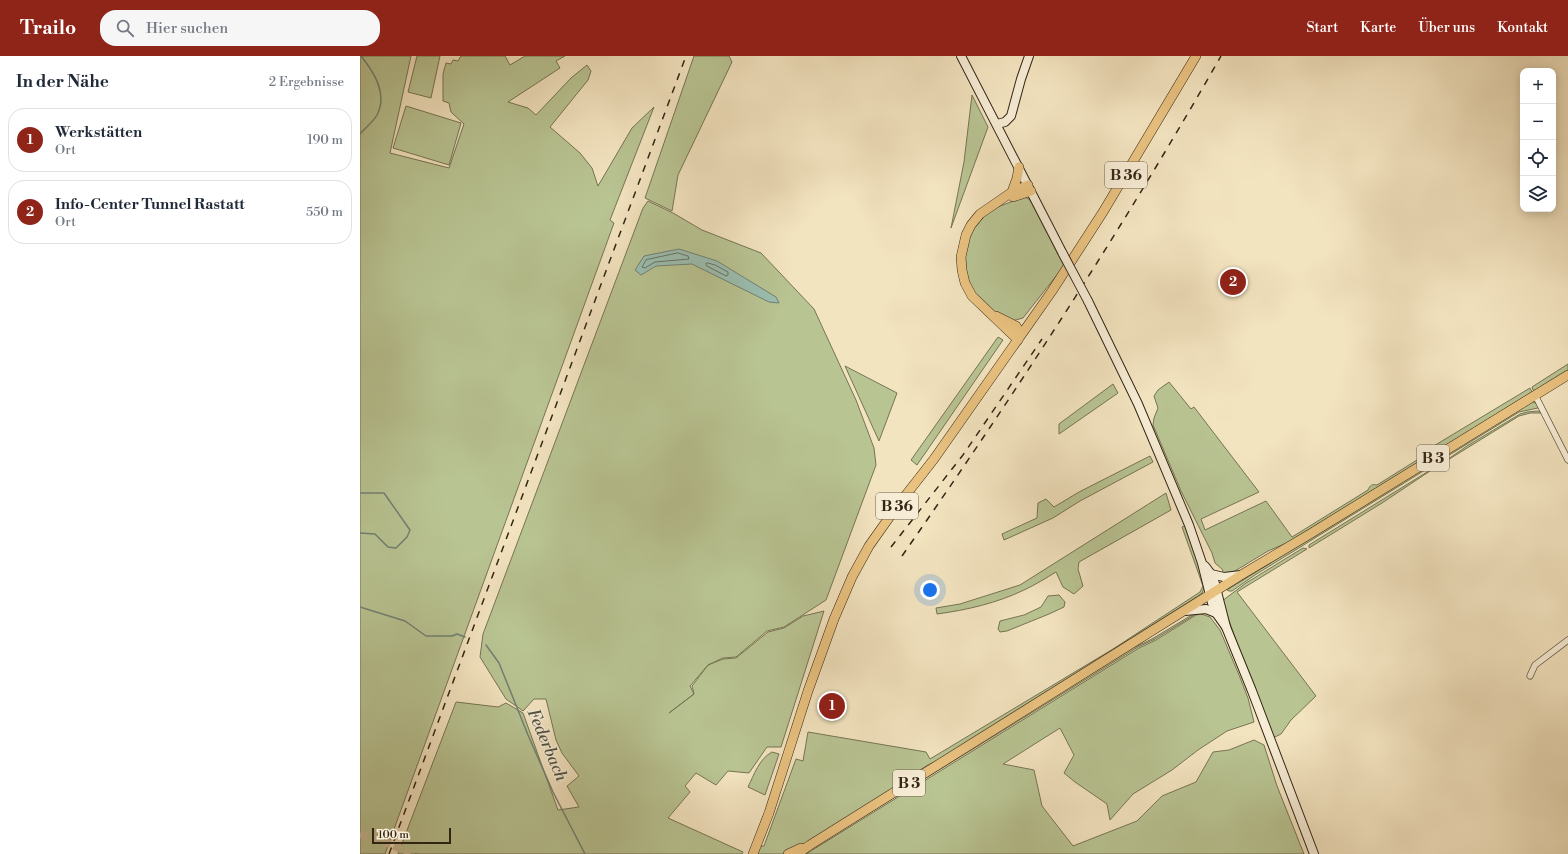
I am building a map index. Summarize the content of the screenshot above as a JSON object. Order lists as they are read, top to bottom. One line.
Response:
{"streets":{"main road":["B 36","B 3"]},"water":["Federbach"],"scale_bar":"100 m","page":{"header":"Trailo","search":"Hier suchen","nav":["Start","Karte","Über uns","Kontakt"],"heading":["In der Nähe","2 Ergebnisse"],"map_buttons":["+","−"],"list":[{"mark":"1","name":"Werkstätten","note":"Ort","value":"190 m"},{"mark":"2","name":"Info-Center Tunnel Rastatt","note":"Ort","value":"550 m"}],"pins":["2","1"],"scale":"100 m"}}
